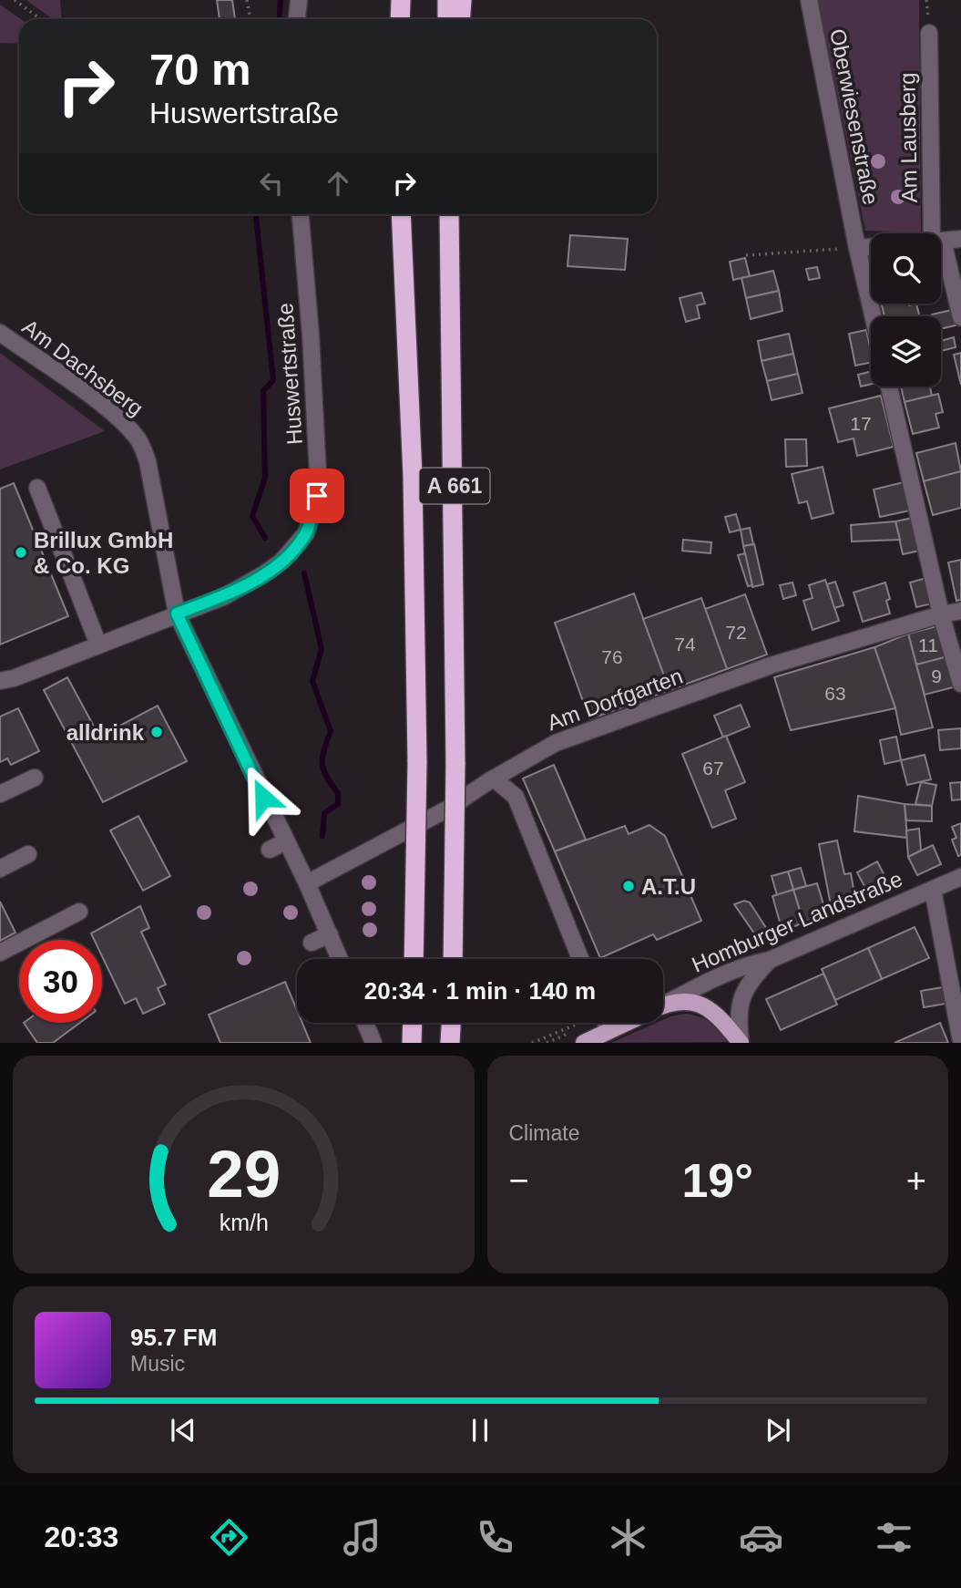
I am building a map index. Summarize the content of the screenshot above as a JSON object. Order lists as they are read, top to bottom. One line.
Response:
{"streets":{"highway":["A 661"],"main road":["Homburger Landstraße"],"street":["Oberwiesenstraße","Am Lausberg","Am Dachsberg","Huswertstraße","Am Dorfgarten"]},"crossings":[["Am Dachsberg","Huswertstraße"],["Am Dachsberg","Am Dorfgarten"]],"places":["Brillux GmbH & Co. KG","alldrink","A.T.U"],"house_numbers":["17","72","74","11","76","9","63","67"],"page":{"turn":["70 m","Huswertstraße"],"limit":"30","trip":"20:34 · 1 min · 140 m","tile":"Climate","heat":["−","19°","+"],"song":["95.7 FM","Music"],"tabs":"20:33","gauge":["29","km/h"]}}
